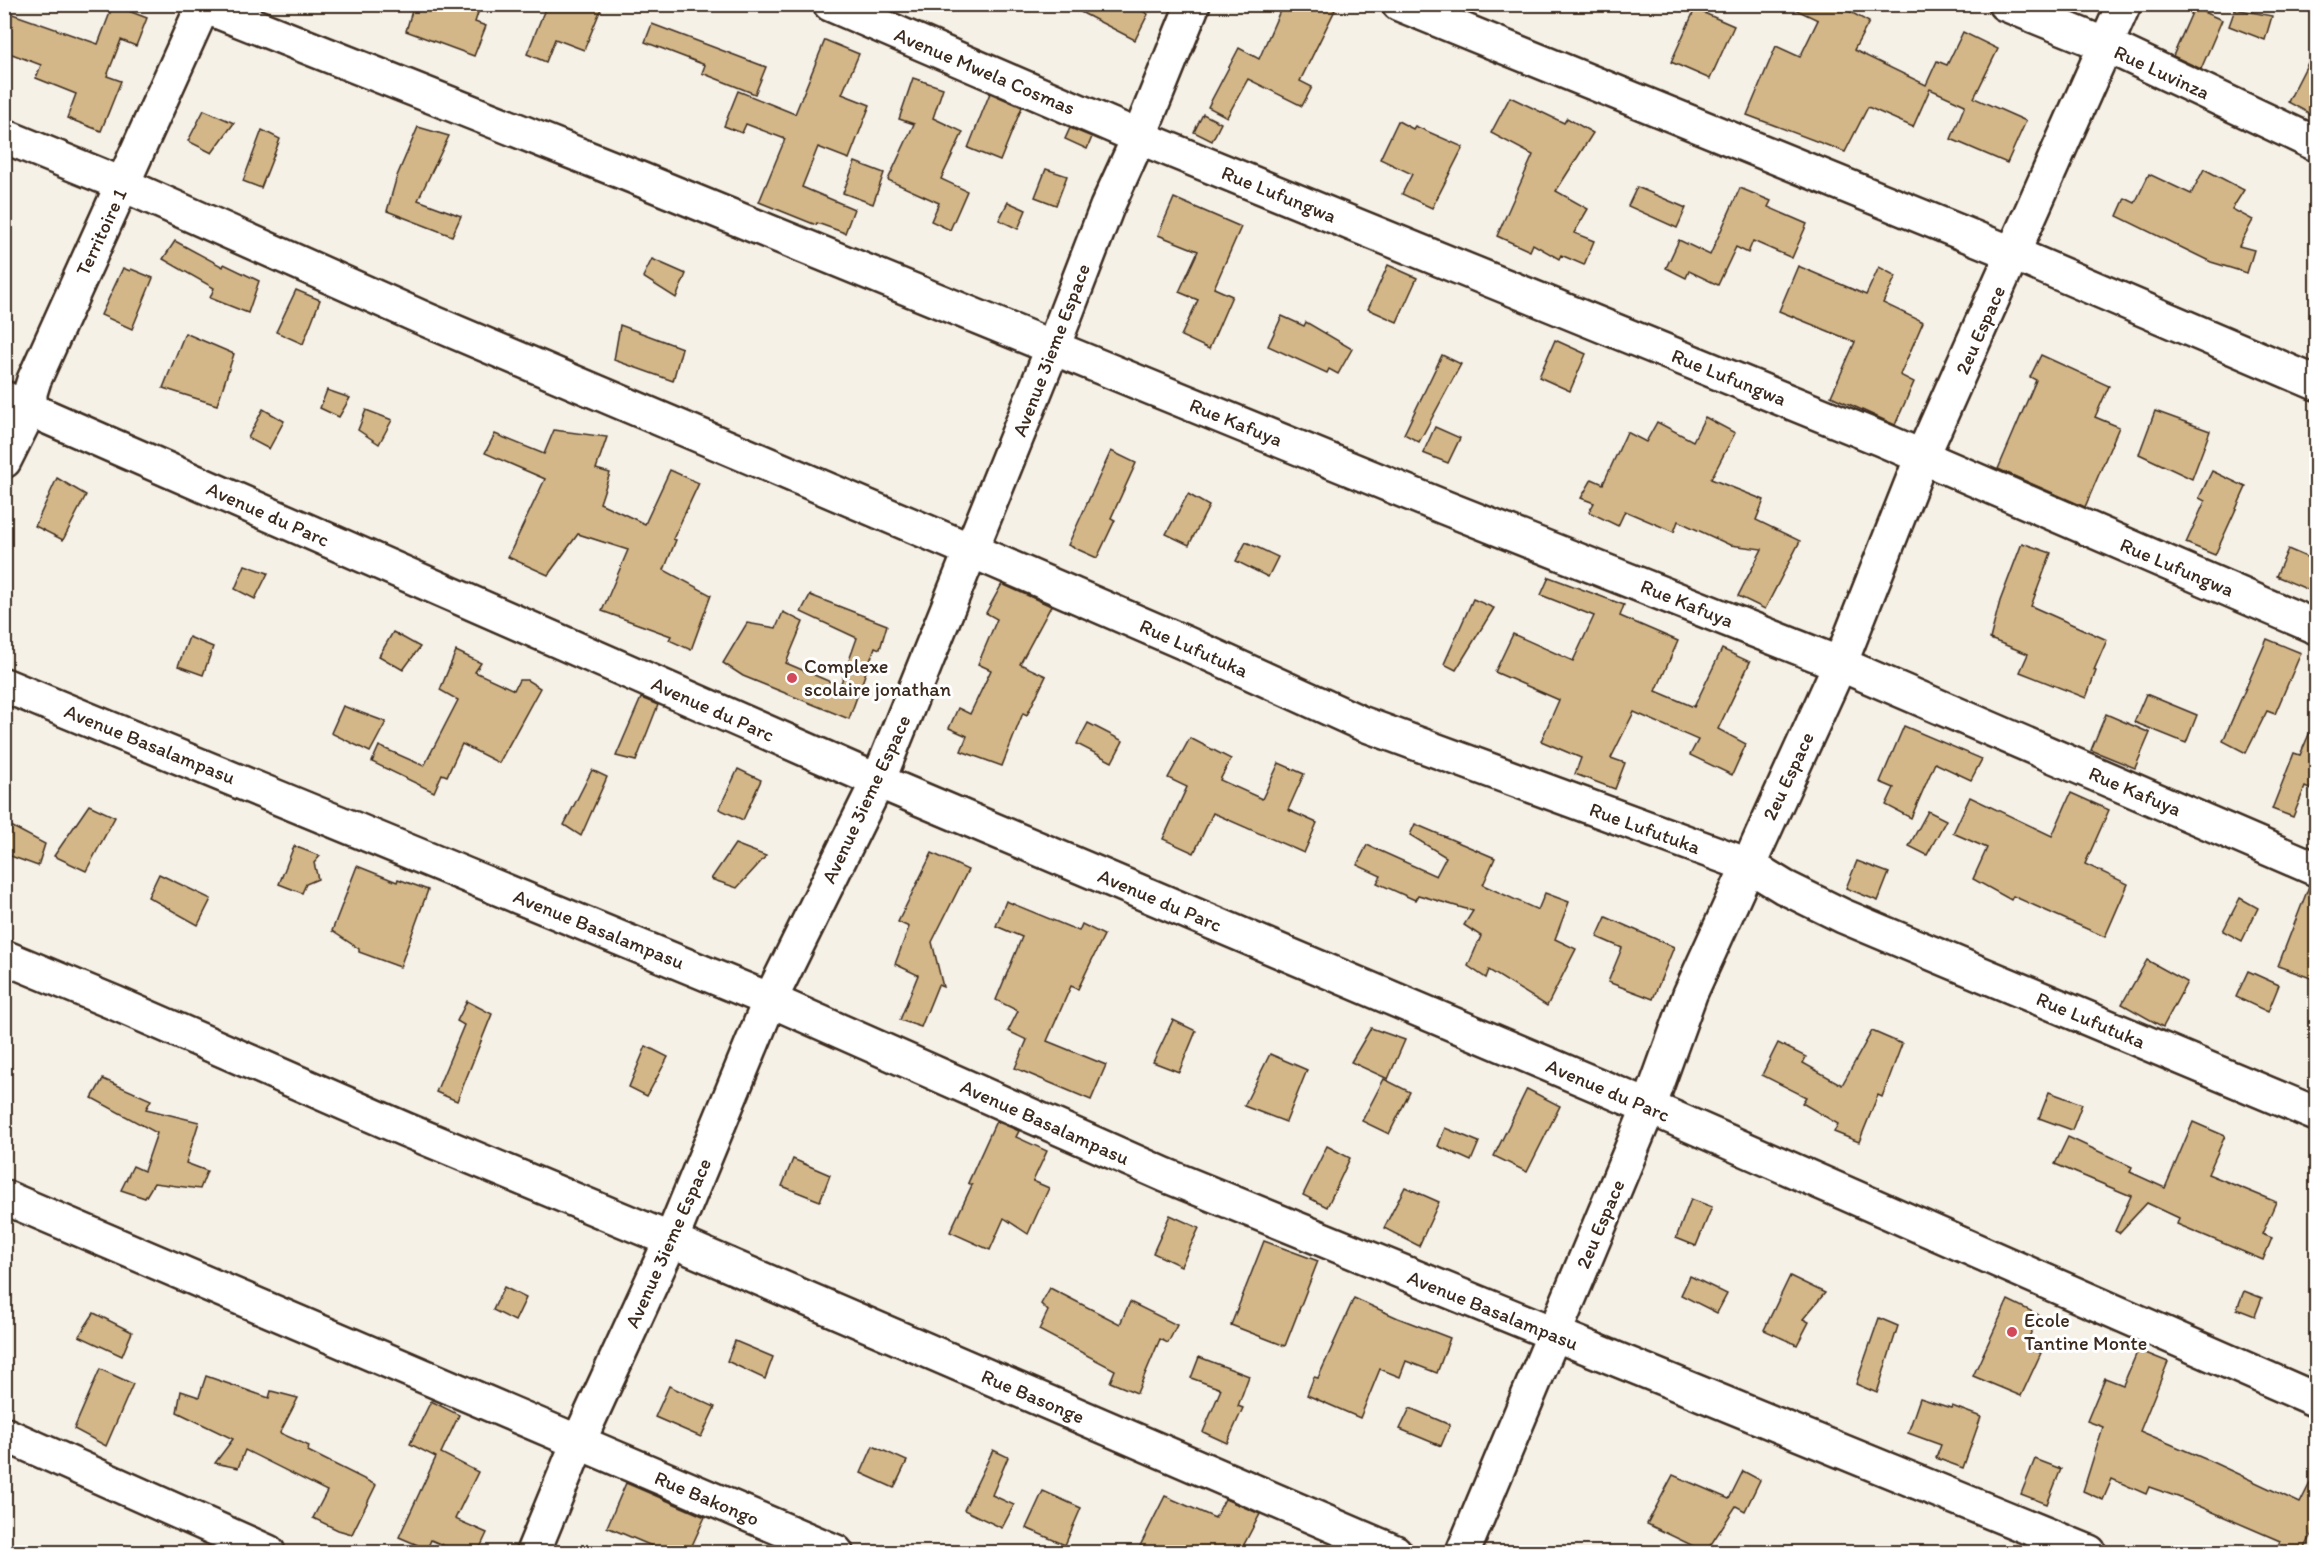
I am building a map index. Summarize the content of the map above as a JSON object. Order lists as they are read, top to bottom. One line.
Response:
{"streets":{"street":["Avenue Mwela Cosmas","Rue Luvinza","Rue Lufungwa","Territoire 1","2eu Espace","Avenue 3ieme Espace","Rue Kafuya","Avenue du Parc","Rue Lufutuka","Avenue Basalampasu","Rue Basonge","Rue Bakongo"]},"crossings":[["Avenue Mwela Cosmas","Rue Lufungwa"],["Avenue Mwela Cosmas","Avenue 3ieme Espace"],["Rue Luvinza","2eu Espace"],["Rue Lufungwa","2eu Espace"],["Rue Lufungwa","Avenue 3ieme Espace"],["Territoire 1","Rue Kafuya"],["Territoire 1","Avenue du Parc"],["Territoire 1","Rue Lufutuka"],["2eu Espace","Rue Kafuya"],["2eu Espace","Avenue du Parc"],["2eu Espace","Rue Lufutuka"],["2eu Espace","Avenue Basalampasu"],["Avenue 3ieme Espace","Rue Kafuya"],["Avenue 3ieme Espace","Avenue du Parc"],["Avenue 3ieme Espace","Rue Lufutuka"],["Avenue 3ieme Espace","Avenue Basalampasu"],["Avenue 3ieme Espace","Rue Basonge"],["Avenue 3ieme Espace","Rue Bakongo"]],"places":["Complexe scolaire jonathan","Ecole Tantine Monte"]}
